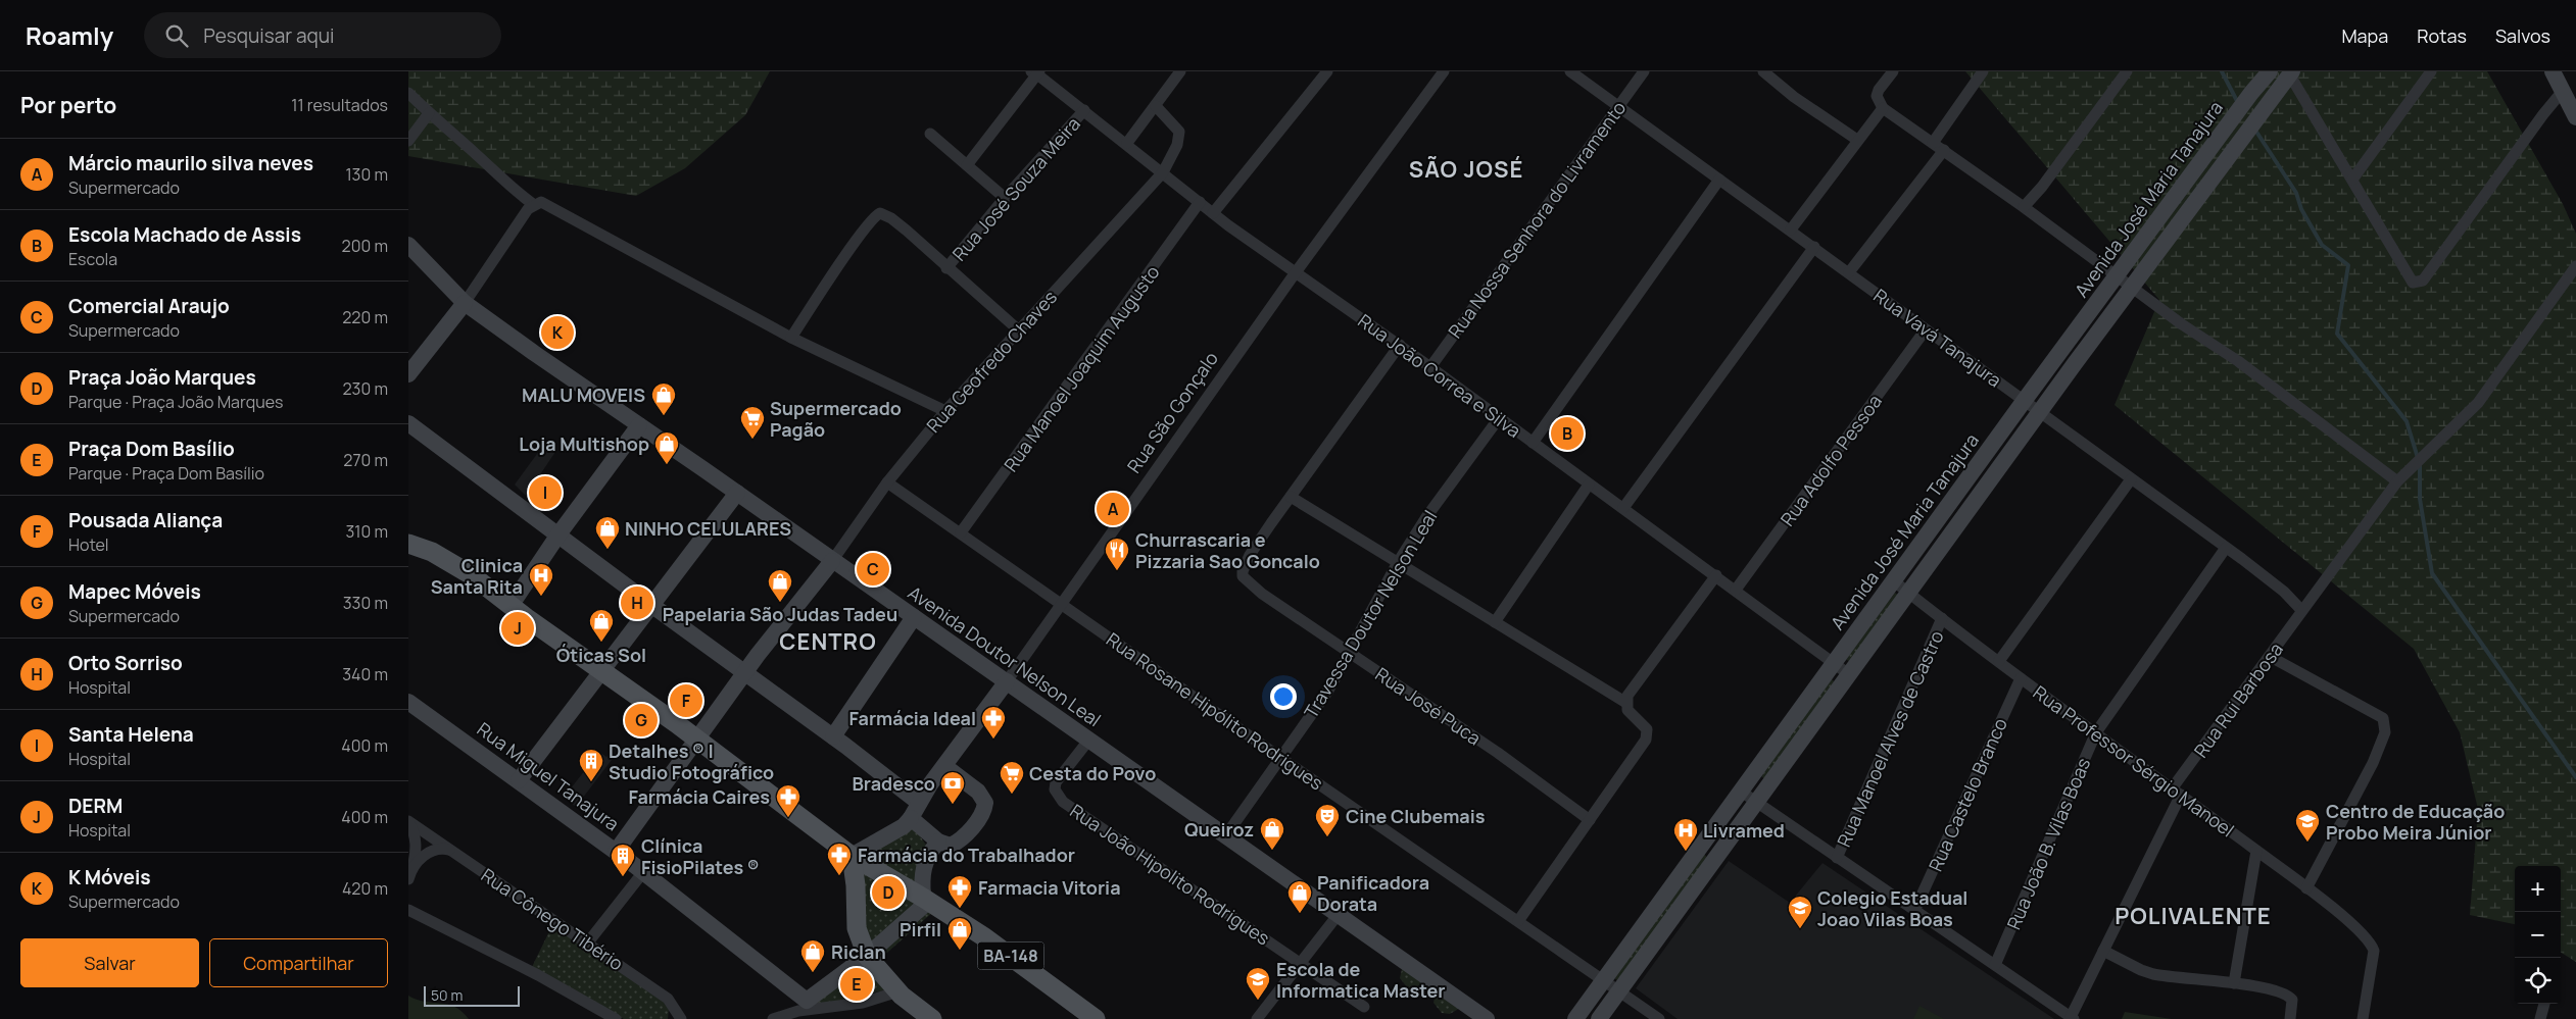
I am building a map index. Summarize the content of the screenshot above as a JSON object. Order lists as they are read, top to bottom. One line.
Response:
{"streets":{"main road":["BA-148"],"street":["Rua José Souza Meira","Avenida José Maria Tanajura","Rua Nossa Senhora do Livramento","Rua Vavá Tanajura","Rua Geofredo Chaves","Rua Manoel Joaquim Augusto","Rua João Correa e Silva","Rua São Gonçalo","Rua Adolfo Pessoa","Travessa Doutor Nelson Leal","Avenida Doutor Nelson Leal","Rua Rui Barbosa","Rua José Puca","Rua Rosane Hipólito Rodrigues","Rua Manoel Alves de Castro","Rua Professor Sérgio Manoel","Rua Miguel Tanajura","Rua Castelo Branco","Rua João B. Vilas Boas","Rua João Hipolito Rodrigues","Rua Cônego Tibério"]},"crossings":[["Rua José Souza Meira","Rua João Correa e Silva"],["Avenida José Maria Tanajura","Rua Vavá Tanajura"],["Avenida José Maria Tanajura","Rua João Correa e Silva"],["Avenida José Maria Tanajura","Rua Rosane Hipólito Rodrigues"],["Avenida José Maria Tanajura","Rua Professor Sérgio Manoel"],["Rua Nossa Senhora do Livramento","Rua Vavá Tanajura"],["Rua Nossa Senhora do Livramento","Rua João Correa e Silva"],["Rua Vavá Tanajura","Rua Adolfo Pessoa"],["Rua Vavá Tanajura","Rua Rui Barbosa"],["Rua Vavá Tanajura","Rua João B. Vilas Boas"],["Rua Geofredo Chaves","Rua João Correa e Silva"],["Rua Geofredo Chaves","Avenida Doutor Nelson Leal"],["Rua Geofredo Chaves","Rua Rosane Hipólito Rodrigues"],["Rua Manoel Joaquim Augusto","Rua João Correa e Silva"],["Rua Manoel Joaquim Augusto","Rua Rosane Hipólito Rodrigues"],["Rua João Correa e Silva","Rua São Gonçalo"],["Rua João Correa e Silva","Rua Adolfo Pessoa"],["Rua João Correa e Silva","Travessa Doutor Nelson Leal"],["Rua São Gonçalo","Avenida Doutor Nelson Leal"],["Rua São Gonçalo","Rua Rosane Hipólito Rodrigues"],["Travessa Doutor Nelson Leal","Avenida Doutor Nelson Leal"],["Travessa Doutor Nelson Leal","Rua José Puca"],["Travessa Doutor Nelson Leal","Rua Rosane Hipólito Rodrigues"],["Avenida Doutor Nelson Leal","Rua João Hipolito Rodrigues"],["Rua Rui Barbosa","Rua Professor Sérgio Manoel"],["Rua Manoel Alves de Castro","Rua Professor Sérgio Manoel"],["Rua Professor Sérgio Manoel","Rua Castelo Branco"],["Rua Professor Sérgio Manoel","Rua João B. Vilas Boas"]],"districts":["SÃO JOSÉ","CENTRO","POLIVALENTE"],"places":{"shop":["MALU MOVEIS","Loja Multishop","NINHO CELULARES","Papelaria São Judas Tadeu","Óticas Sol","Queiroz","Panificadora Dorata","Pirfil","Riclan"],"supermarket":["Supermercado Pagão","Cesta do Povo"],"restaurant":["Churrascaria e Pizzaria Sao Goncalo"],"hospital":["Clinica Santa Rita","Livramed"],"pharmacy":["Farmácia Ideal","Farmácia Caires","Farmácia do Trabalhador","Farmacia Vitoria"],"building":["Detalhes ® | Studio Fotográfico","Clínica FisioPilates ®"],"bank":["Bradesco"],"theatre":["Cine Clubemais"],"school or university":["Centro de Educação Probo Meira Júnior","Colegio Estadual Joao Vilas Boas","Escola de Informatica Master"]},"scale_bar":"50 m","page":{"header":"Roamly","search":"Pesquisar aqui","nav":["Mapa","Rotas","Salvos"],"heading":["Por perto","11 resultados"],"list":[{"mark":"A","name":"Márcio maurilo silva neves","note":"Supermercado","value":"130 m"},{"mark":"B","name":"Escola Machado de Assis","note":"Escola","value":"200 m"},{"mark":"C","name":"Comercial Araujo","note":"Supermercado","value":"220 m"},{"mark":"D","name":"Praça João Marques","note":"Parque · Praça João Marques","value":"230 m"},{"mark":"E","name":"Praça Dom Basílio","note":"Parque · Praça Dom Basílio","value":"270 m"},{"mark":"F","name":"Pousada Aliança","note":"Hotel","value":"310 m"},{"mark":"G","name":"Mapec Móveis","note":"Supermercado","value":"330 m"},{"mark":"H","name":"Orto Sorriso","note":"Hospital","value":"340 m"},{"mark":"I","name":"Santa Helena","note":"Hospital","value":"400 m"},{"mark":"J","name":"DERM","note":"Hospital","value":"400 m"},{"mark":"K","name":"K Móveis","note":"Supermercado","value":"420 m"}],"pins":["K","B","I","A","C","H","J","F","G","D","E"],"map_buttons":["+","−"],"buttons":["Salvar","Compartilhar"],"scale":"50 m"}}
